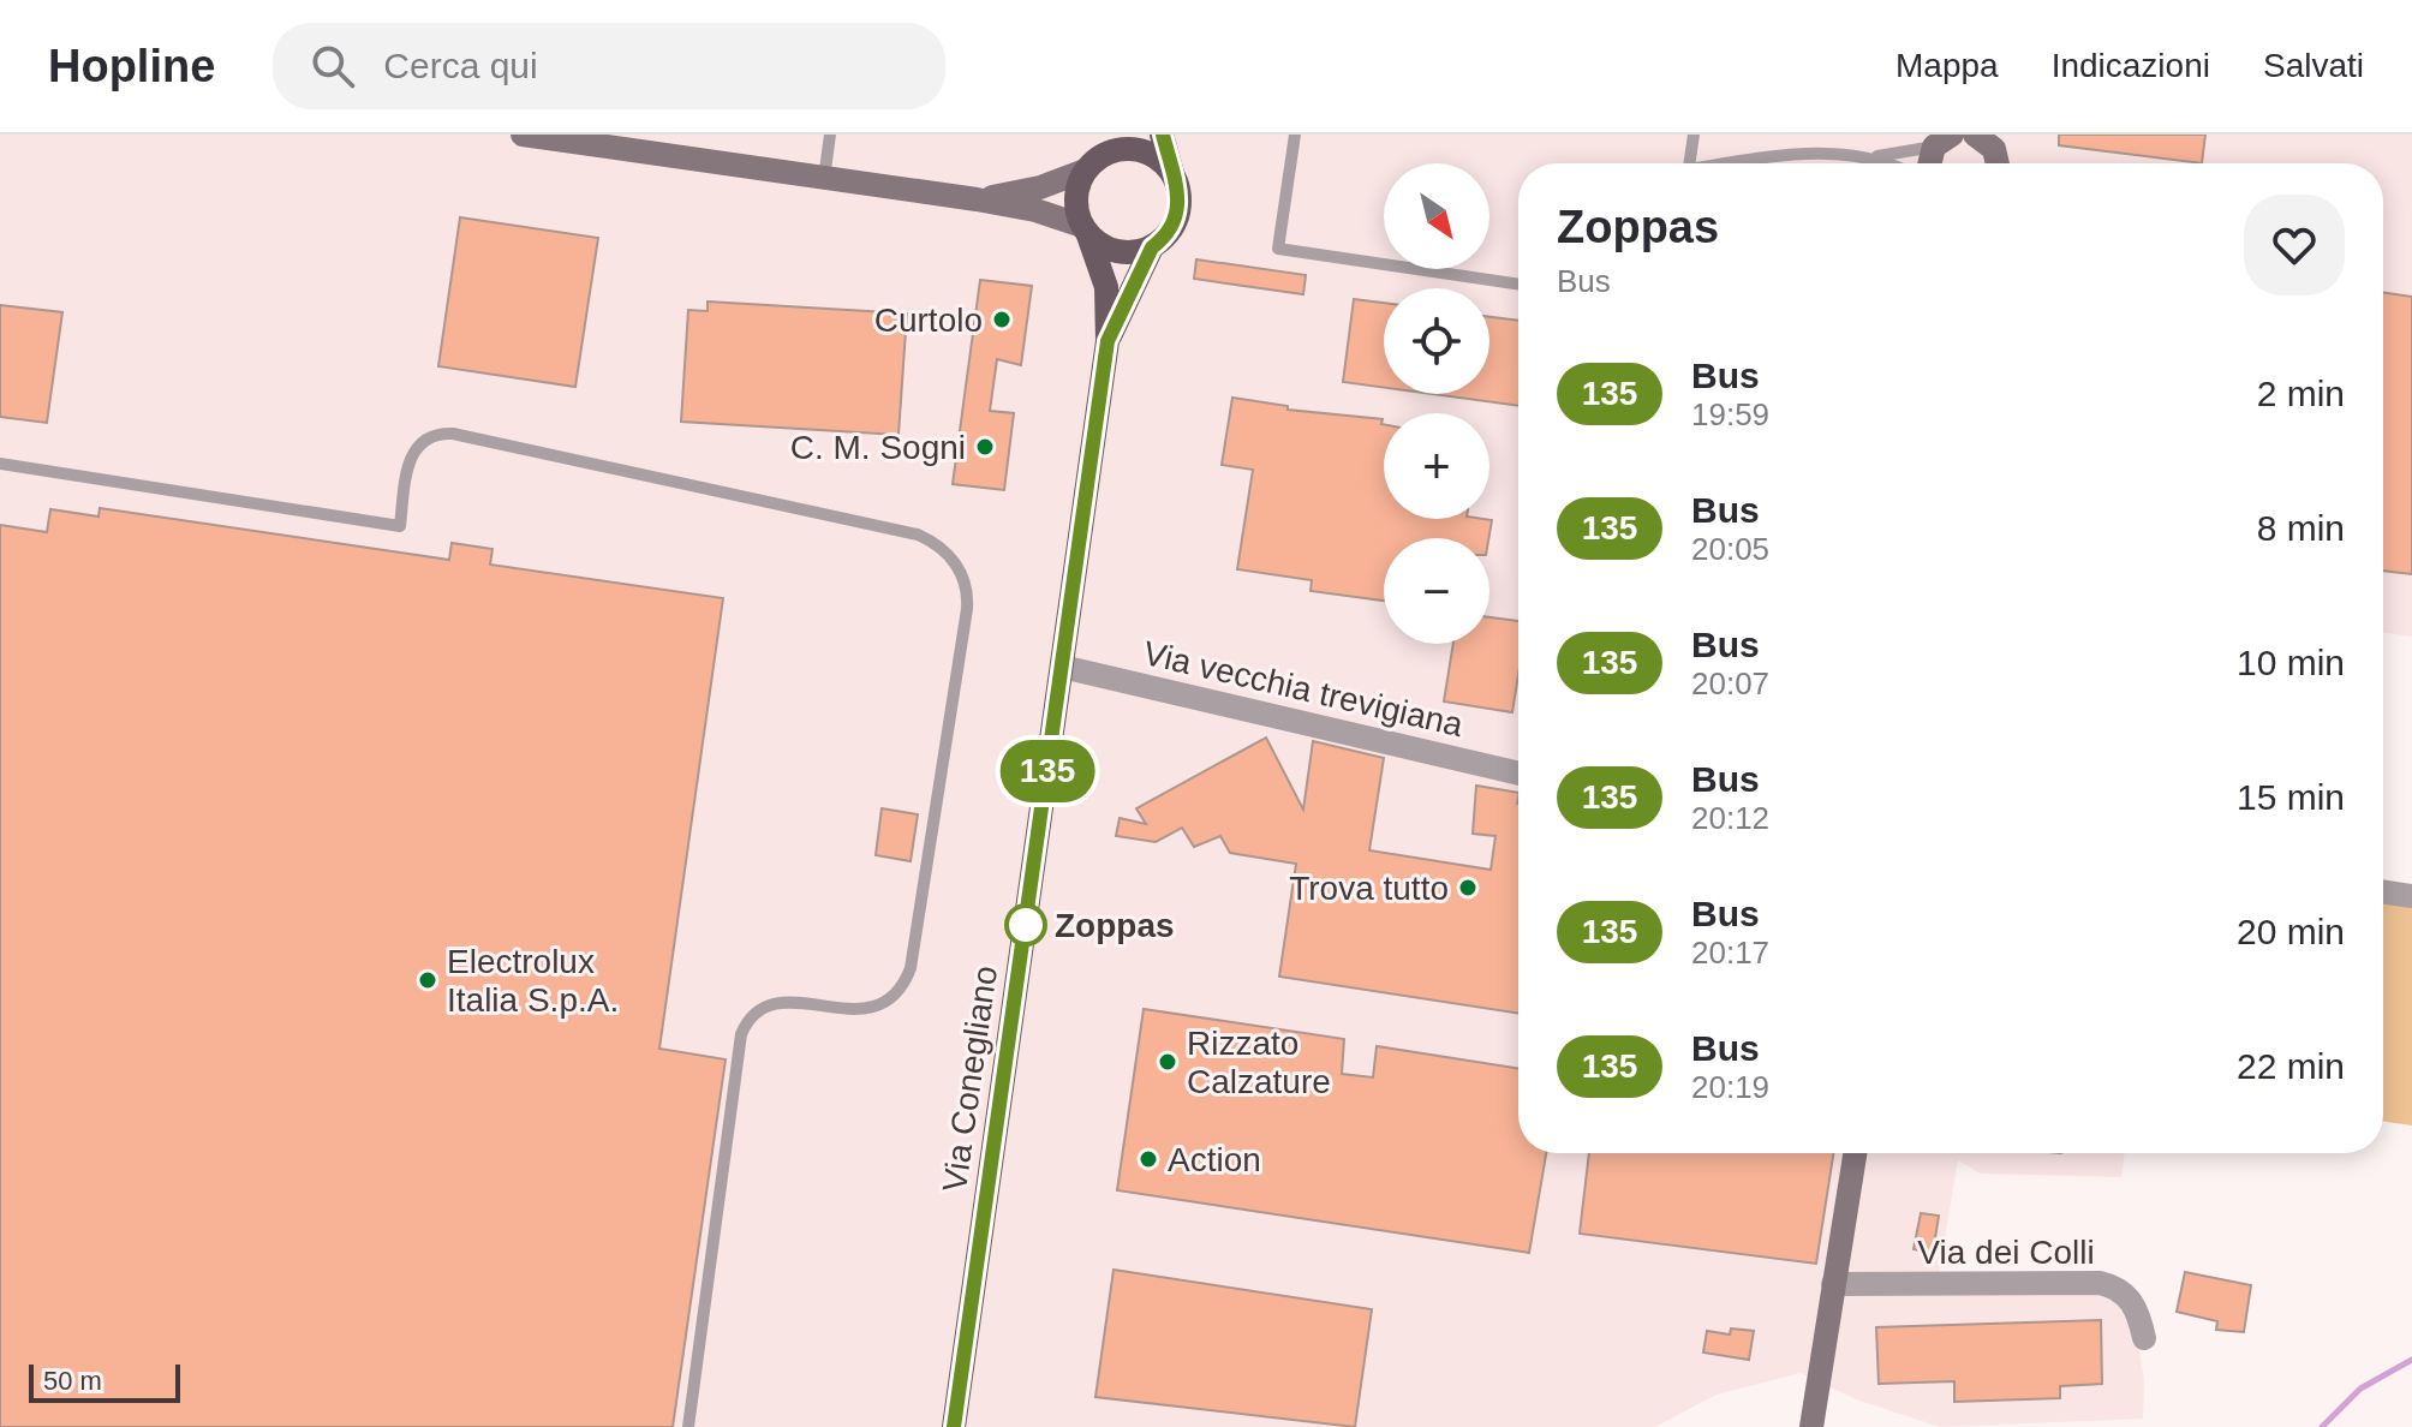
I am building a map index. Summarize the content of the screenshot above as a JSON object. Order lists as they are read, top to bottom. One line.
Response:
{"streets":{"main road":["Via Conegliano"],"street":["Via vecchia trevigiana","Via dei Colli"]},"crossings":[["Via vecchia trevigiana","Via Conegliano"]],"places":["Curtolo","C. M. Sogni","Trova tutto","Zoppas","Electrolux Italia S.p.A.","Rizzato Calzature","Action"],"lines":["bus line 135"],"scale_bar":"50 m","north":"bottom right","page":{"header":"Hopline","search":"Cerca qui","nav":["Mappa","Indicazioni","Salvati"],"on_map":"135","map_buttons":["+","−"],"heading":["Zoppas","Bus"],"list":[{"mark":"135","name":"Bus","note":"19:59","value":"2 min"},{"mark":"135","name":"Bus","note":"20:05","value":"8 min"},{"mark":"135","name":"Bus","note":"20:07","value":"10 min"},{"mark":"135","name":"Bus","note":"20:12","value":"15 min"},{"mark":"135","name":"Bus","note":"20:17","value":"20 min"},{"mark":"135","name":"Bus","note":"20:19","value":"22 min"}],"scale":"50 m"}}
